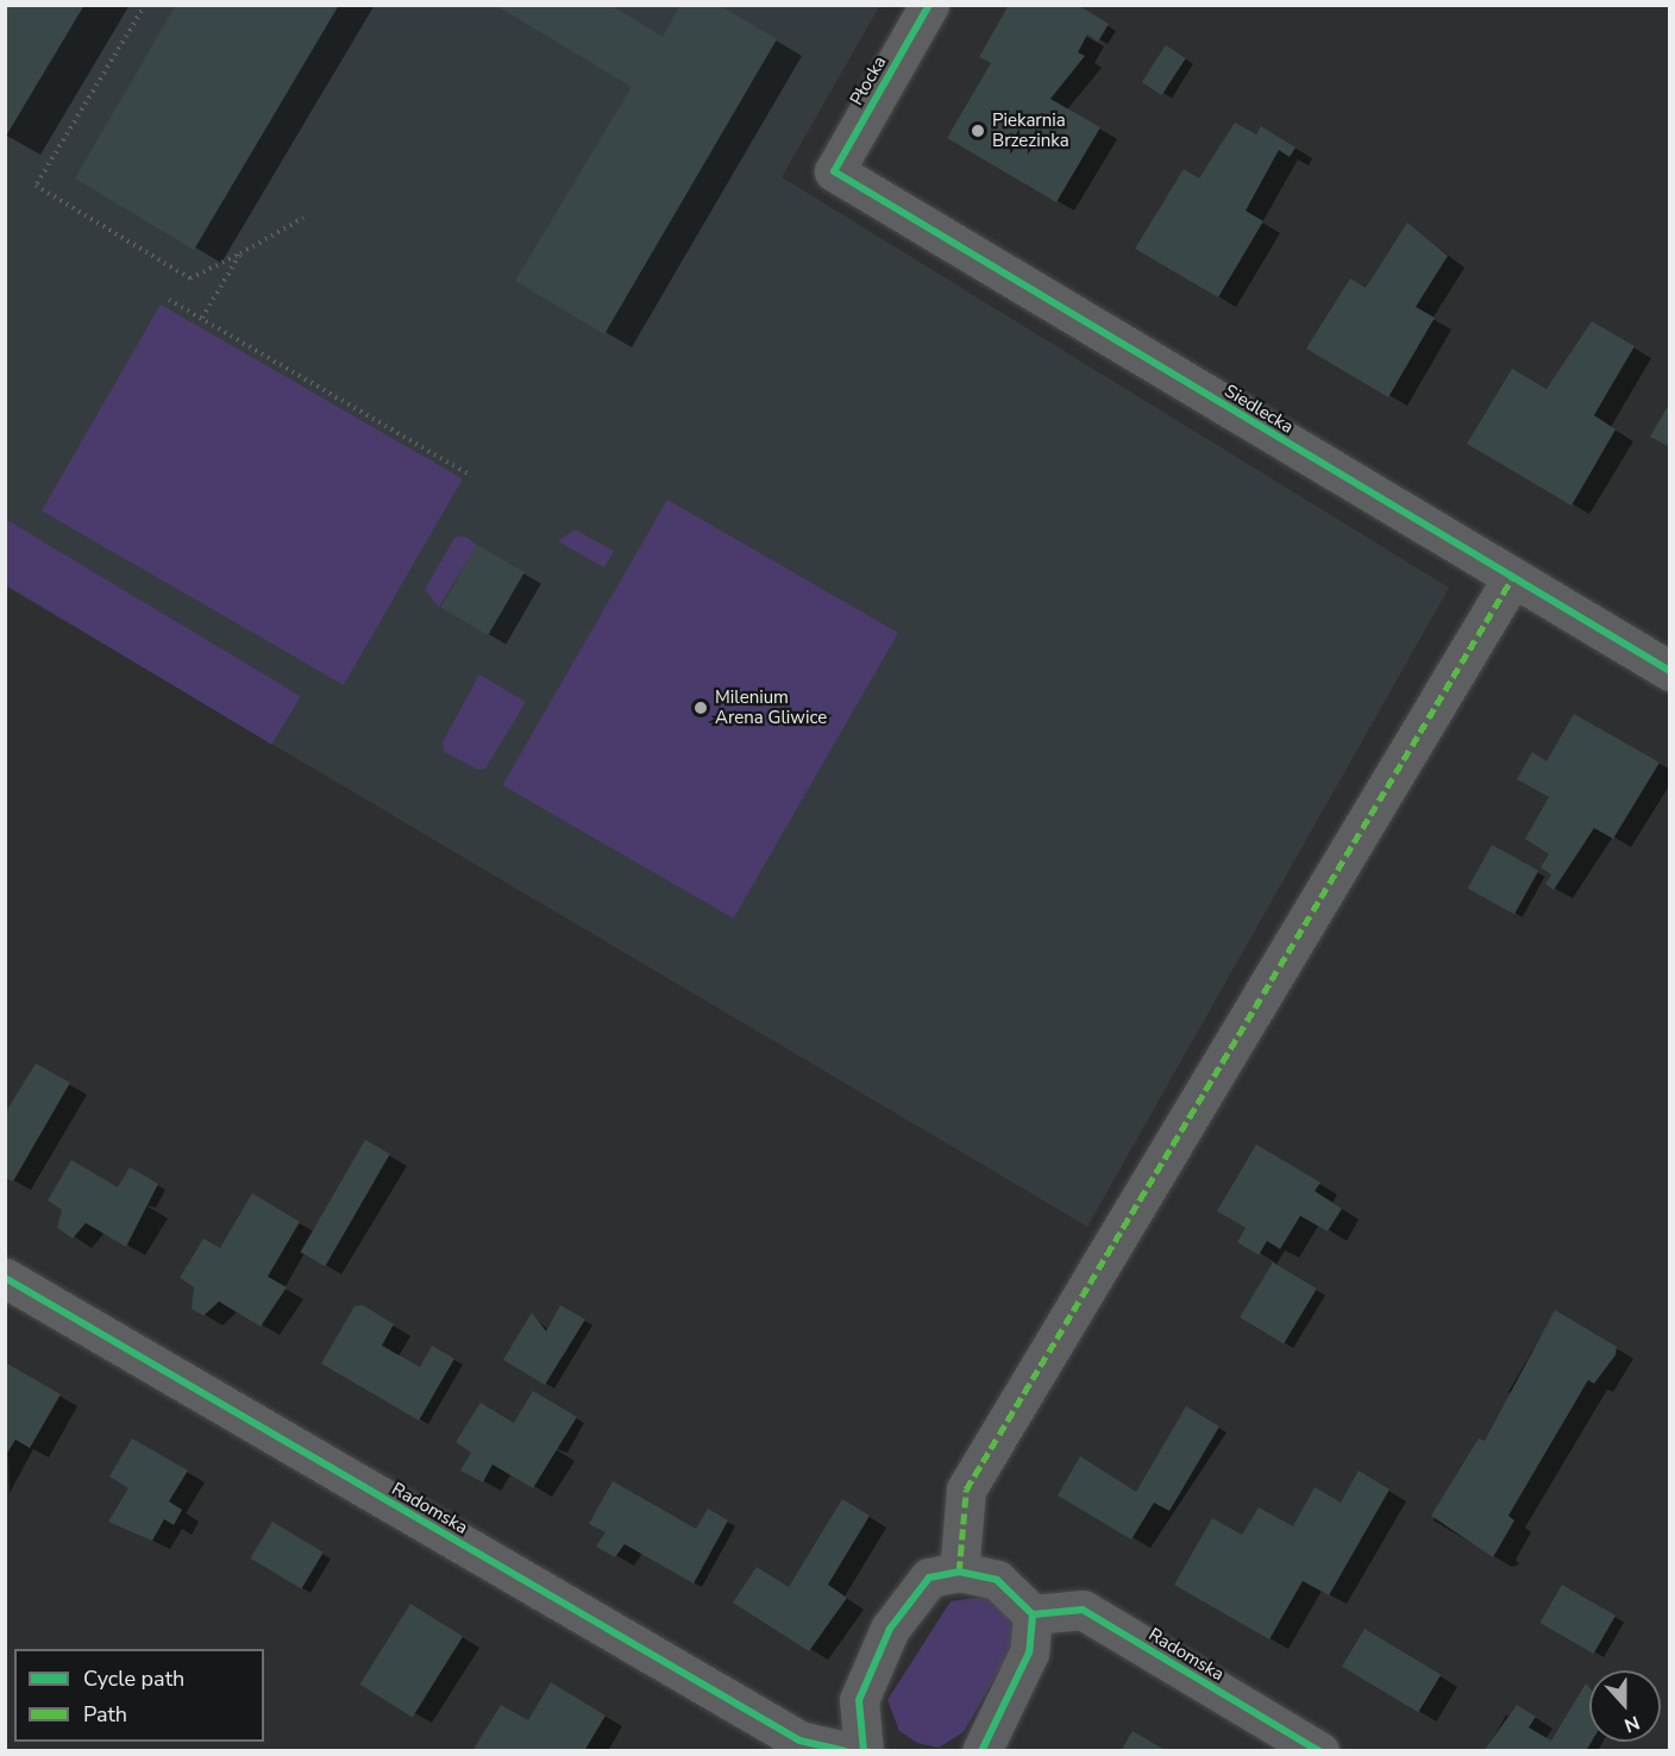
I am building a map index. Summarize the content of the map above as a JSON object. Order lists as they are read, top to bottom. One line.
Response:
{"streets":{"street":["Płocka","Siedlecka","Radomska"]},"crossings":[["Płocka","Siedlecka"]],"places":["Piekarnia Brzezinka","Milenium Arena Gliwice"],"legend":["Cycle path","Path"],"north":"bottom"}
